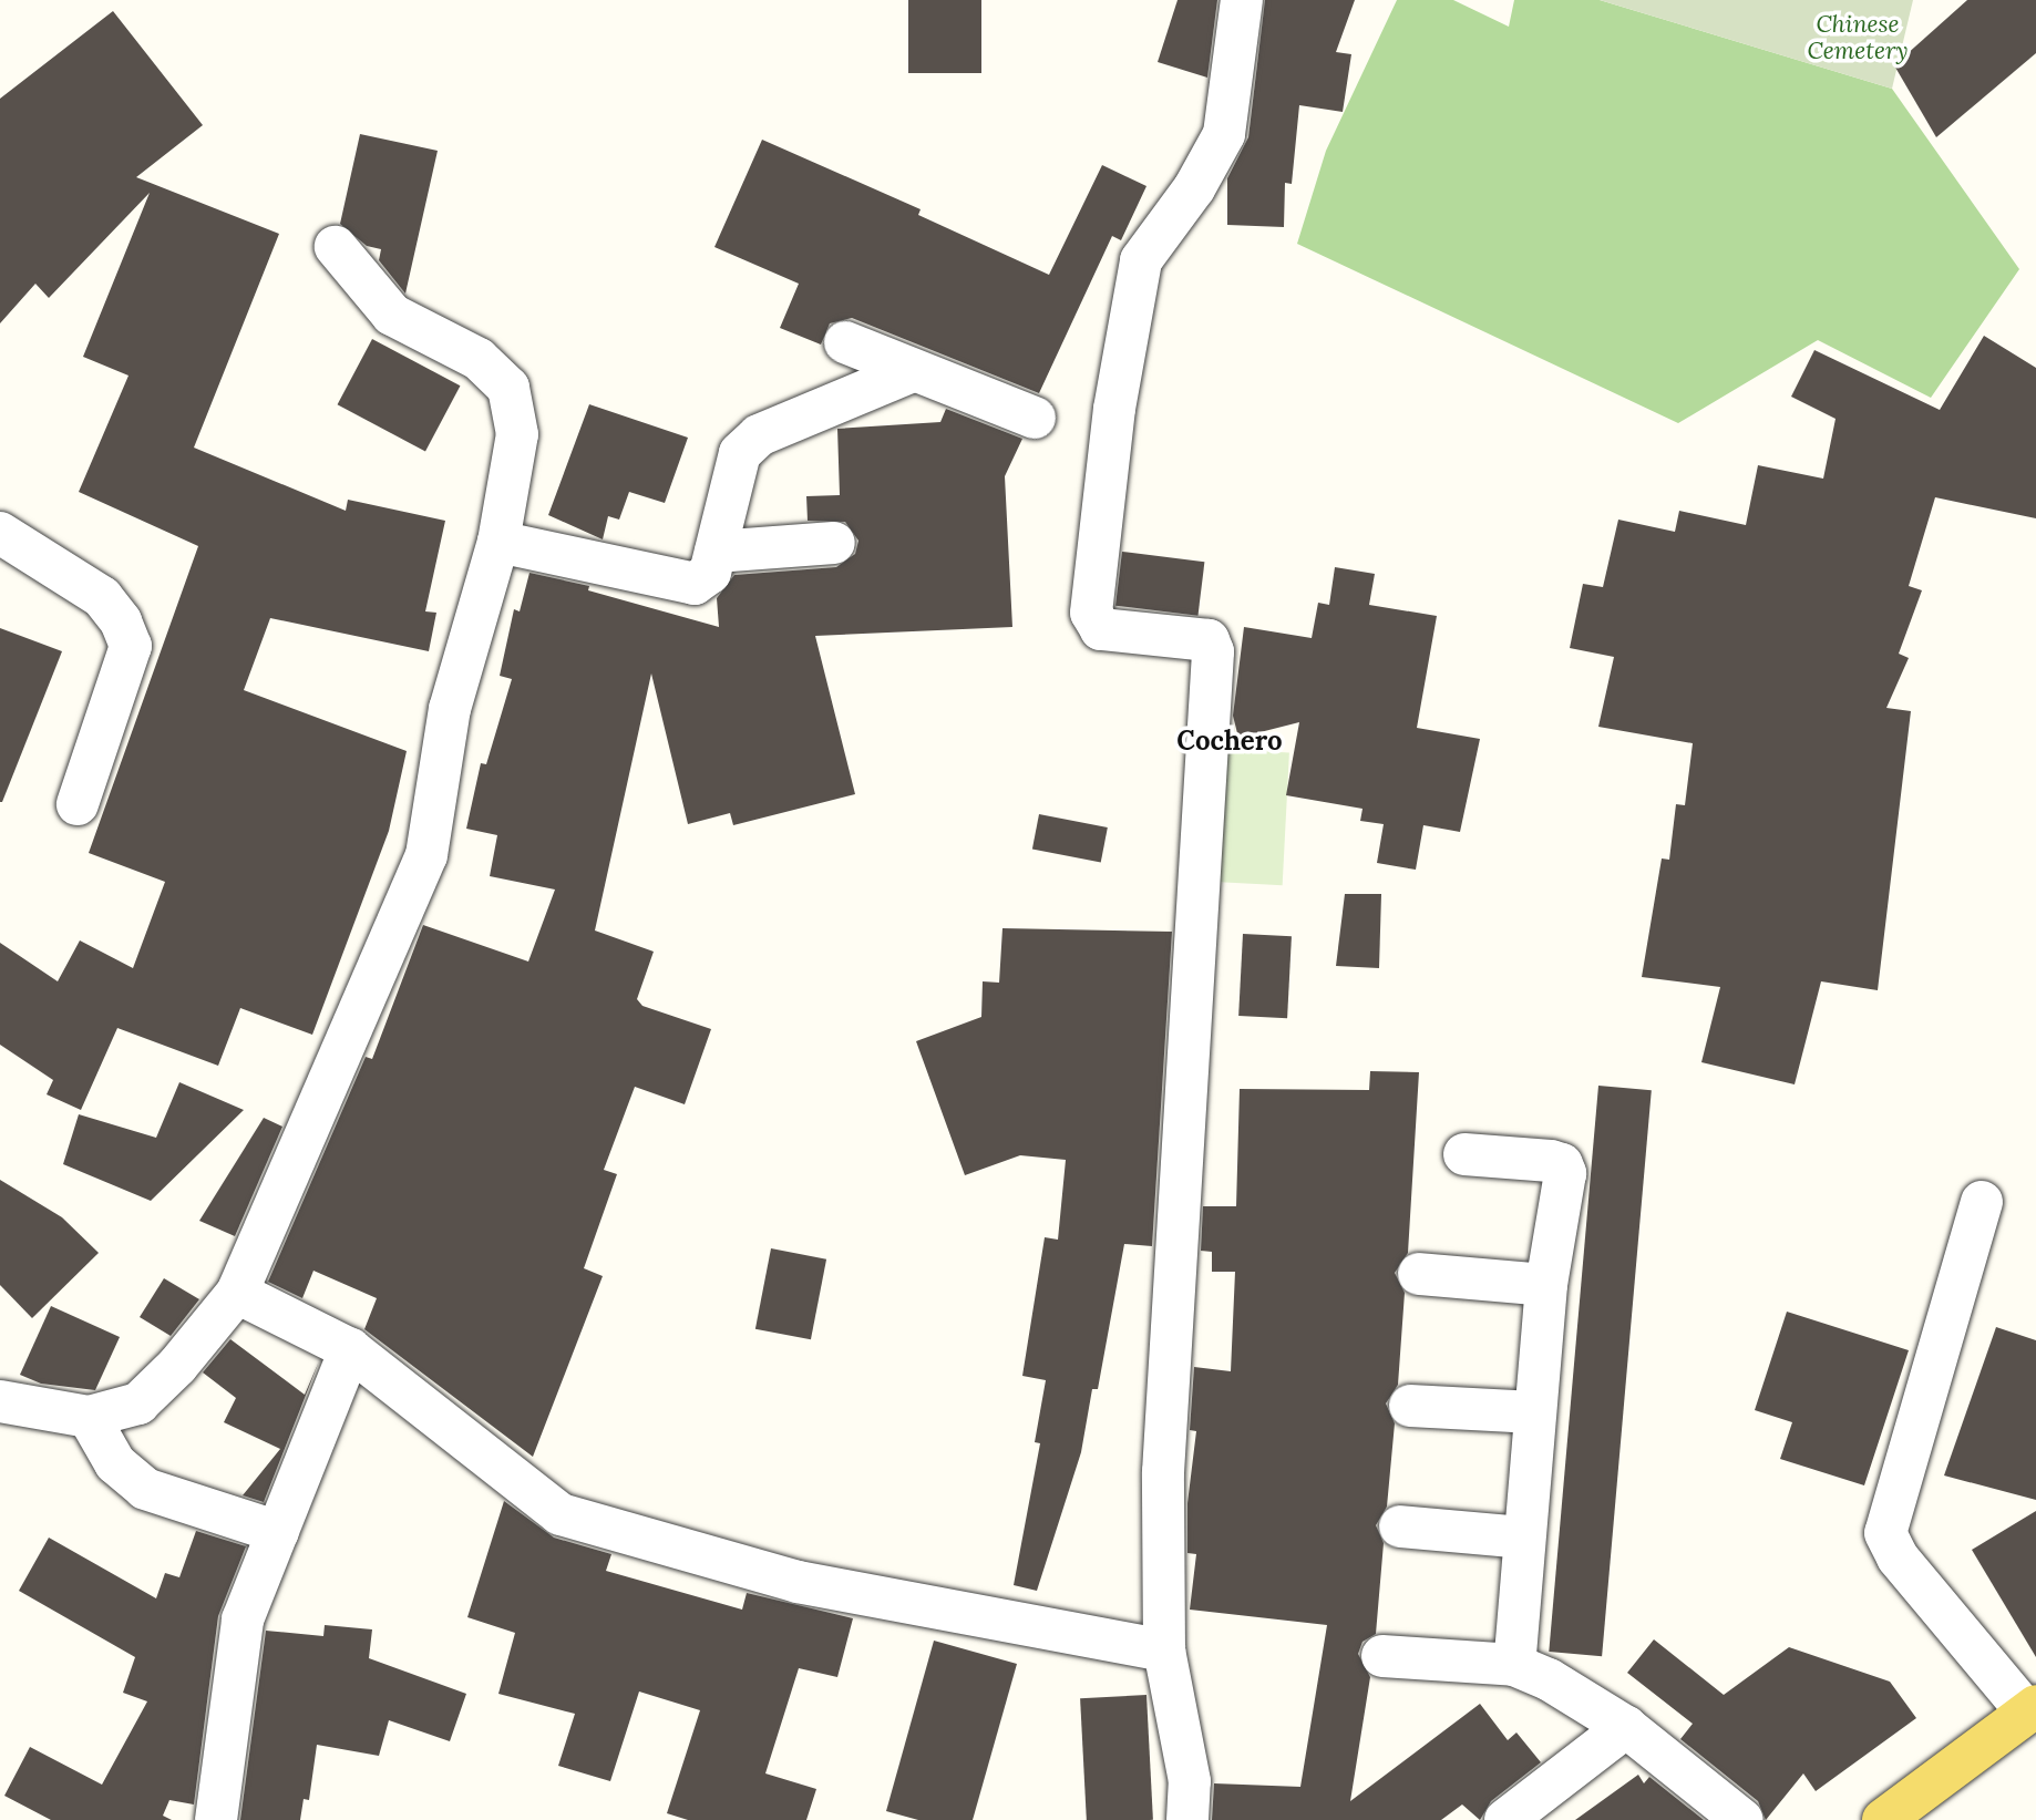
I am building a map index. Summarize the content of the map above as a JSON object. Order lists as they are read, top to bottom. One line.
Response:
{"districts":["Cochero"],"parks":["Chinese Cemetery"]}
